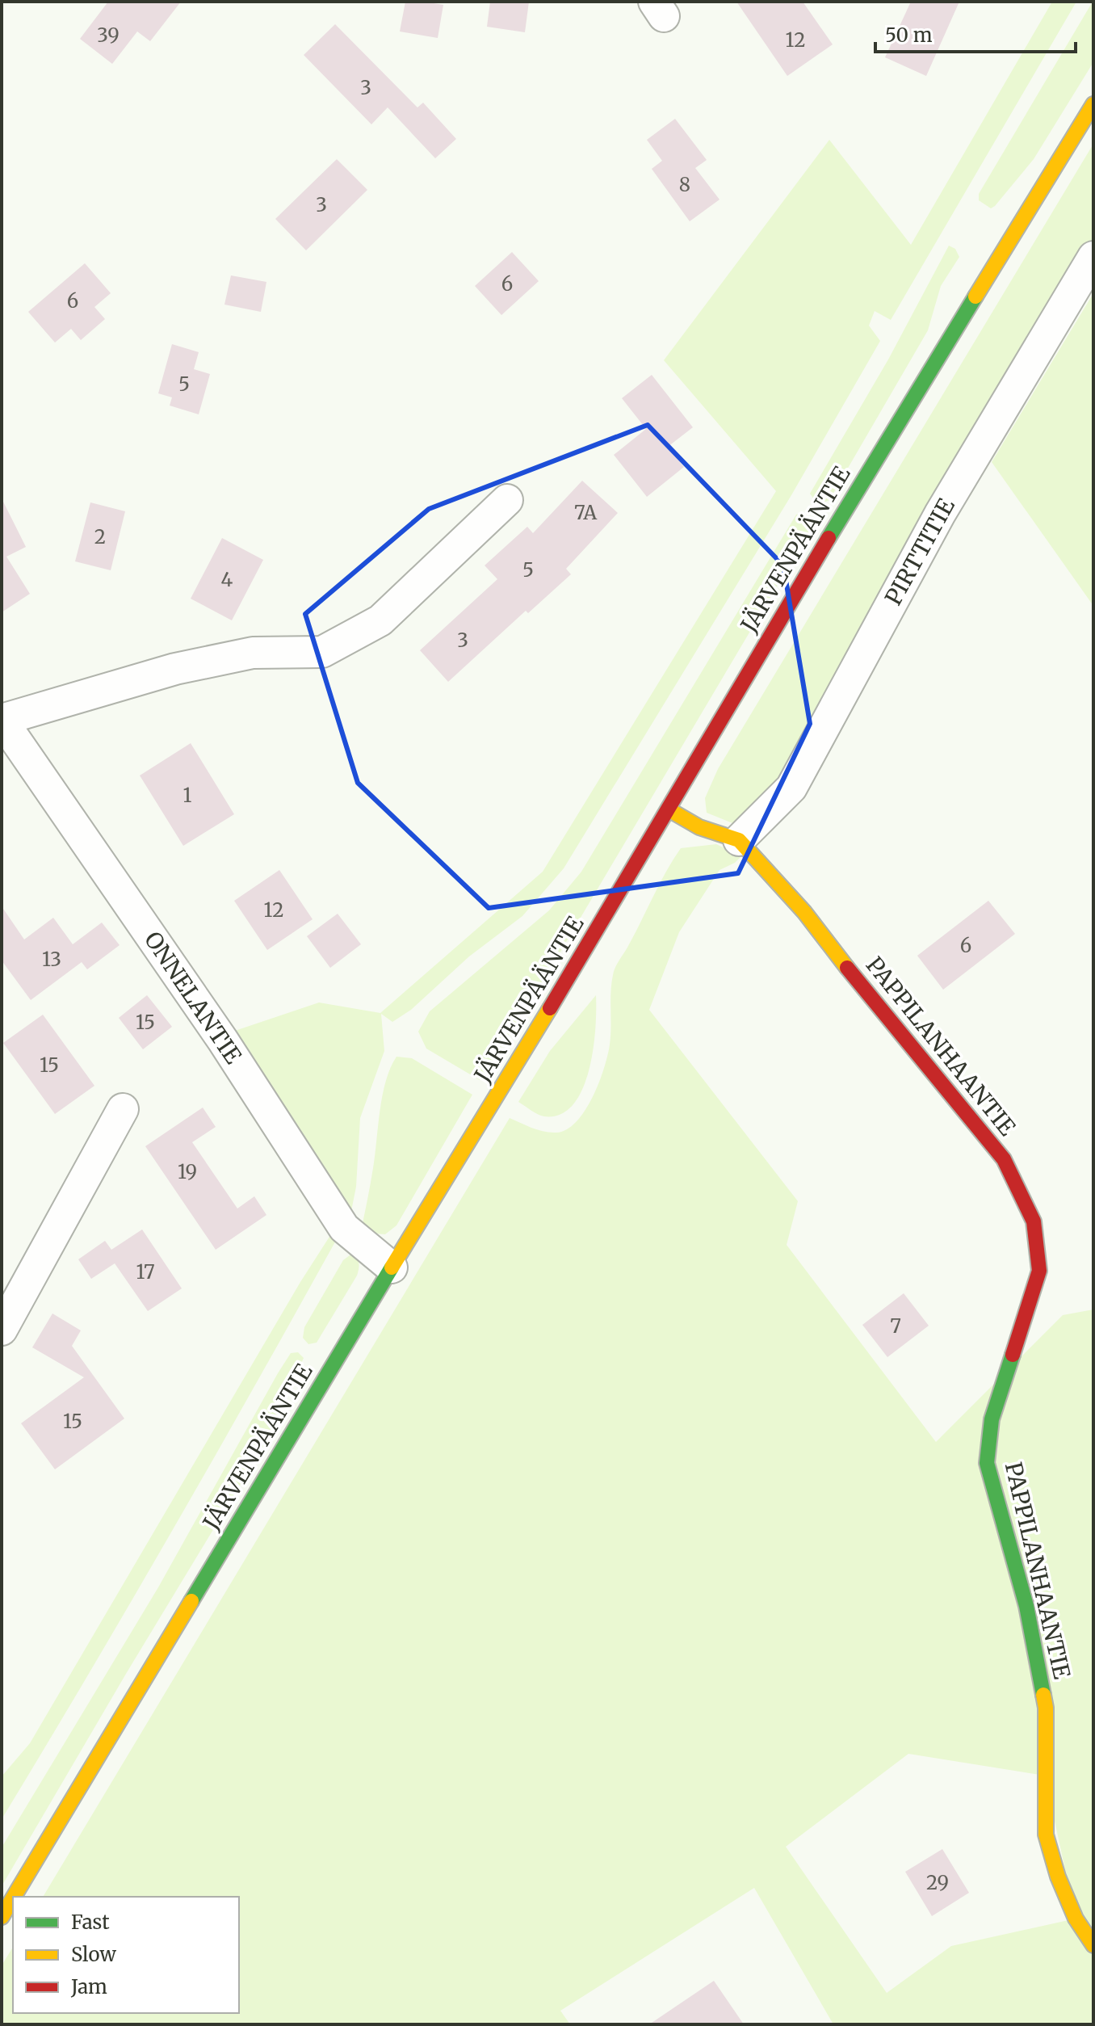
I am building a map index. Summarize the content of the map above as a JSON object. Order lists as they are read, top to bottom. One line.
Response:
{"streets":{"main road":["JÄRVENPÄÄNTIE","PAPPILANHAANTIE"],"street":["PIRTTITIE","ONNELANTIE"]},"crossings":[["JÄRVENPÄÄNTIE","ONNELANTIE"],["JÄRVENPÄÄNTIE","PAPPILANHAANTIE"],["PIRTTITIE","PAPPILANHAANTIE"]],"house_numbers":["39","12","3","8","3","6","6","5","7A","2","5","4","3","1","12","6","13","15","15","19","17","7","15","29"],"legend":["Fast","Slow","Jam"],"scale_bar":"50 m"}
